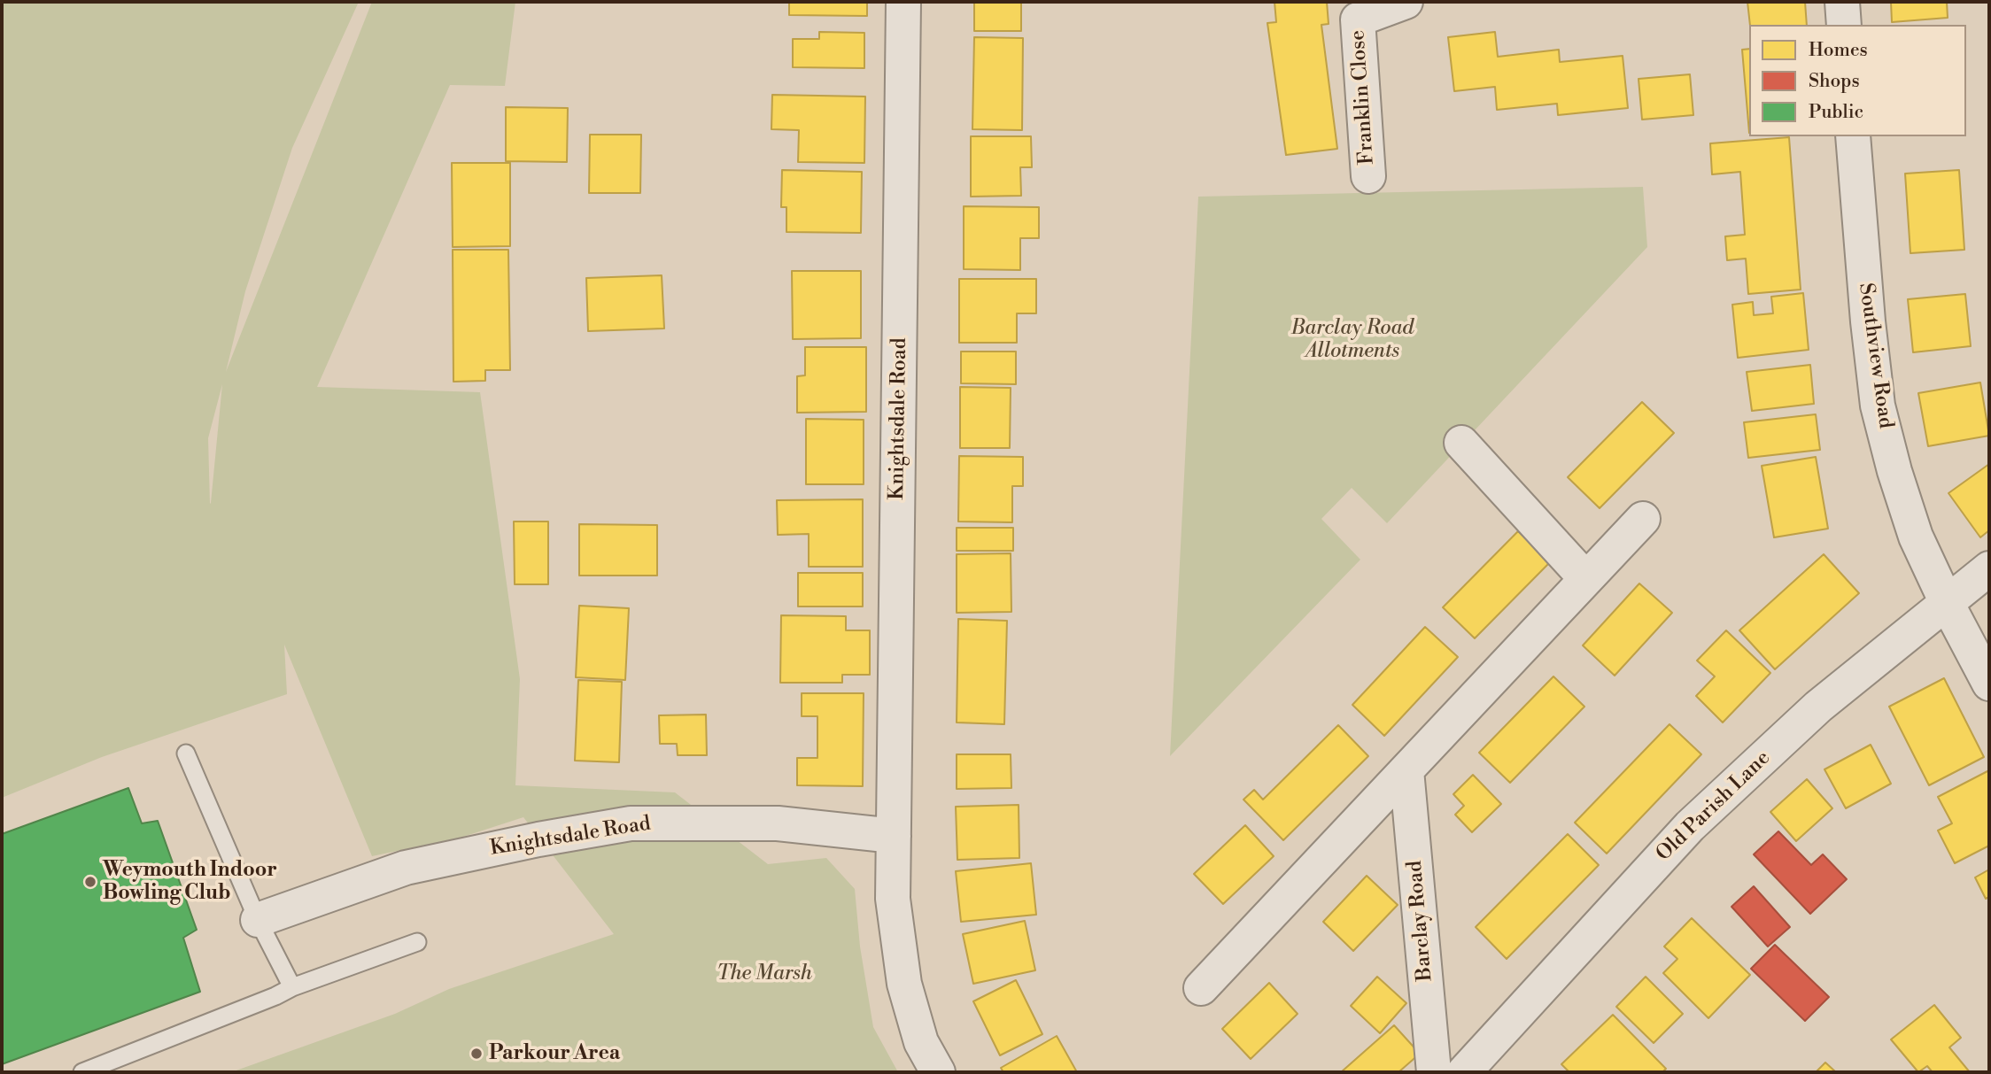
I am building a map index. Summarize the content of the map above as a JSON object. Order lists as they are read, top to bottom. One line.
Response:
{"streets":{"street":["Franklin Close","Southview Road","Knightsdale Road","Old Parish Lane","Barclay Road"]},"crossings":[["Southview Road","Old Parish Lane"]],"parks":["Barclay Road Allotments","The Marsh"],"places":["Weymouth Indoor Bowling Club","Parkour Area"],"legend":["Homes","Shops","Public"]}
